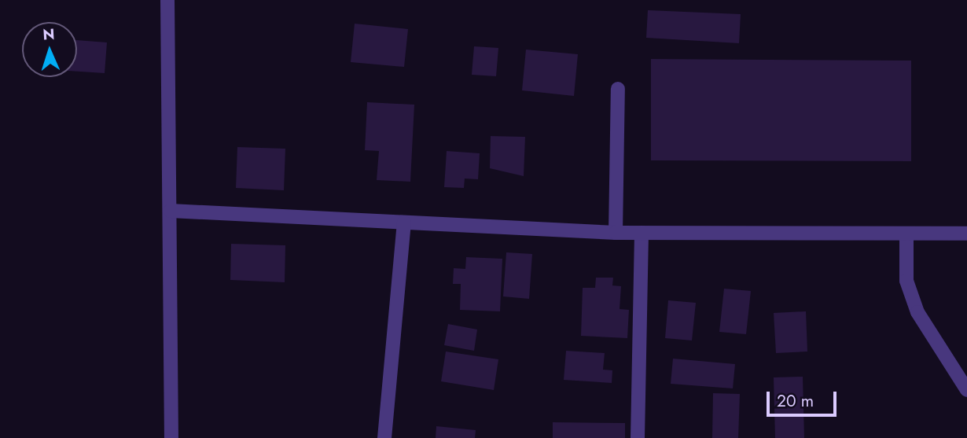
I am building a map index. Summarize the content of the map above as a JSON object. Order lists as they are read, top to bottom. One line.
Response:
{"scale_bar":"20 m","north":"top"}
